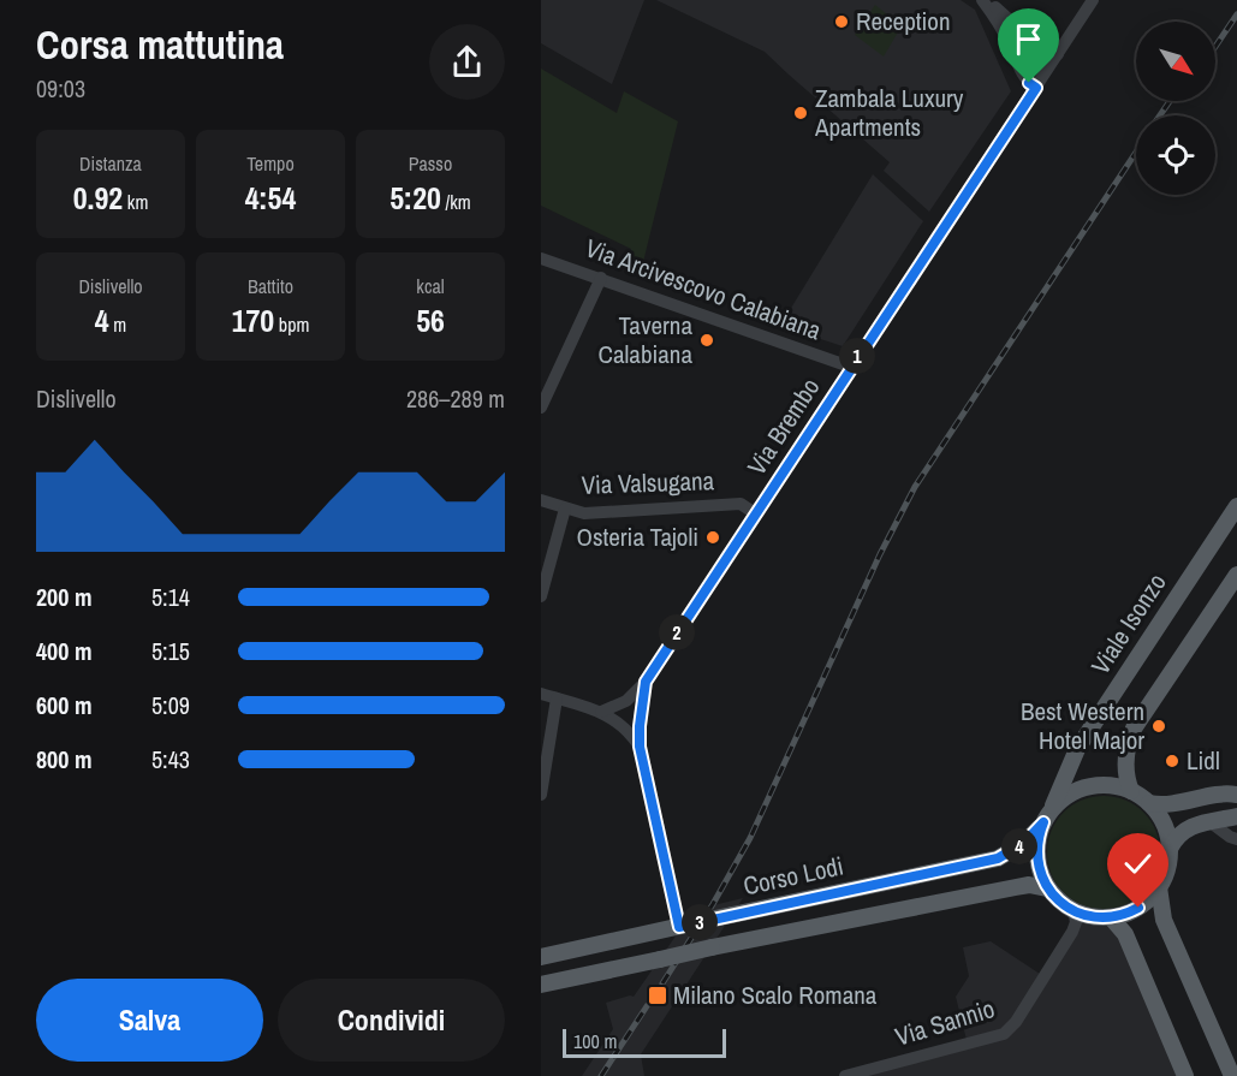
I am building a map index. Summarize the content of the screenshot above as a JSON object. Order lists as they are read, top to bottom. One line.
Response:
{"streets":{"main road":["Viale Isonzo","Corso Lodi"],"street":["Via Arcivescovo Calabiana","Via Brembo","Via Valsugana","Via Sannio"]},"crossings":[["Via Arcivescovo Calabiana","Via Brembo"],["Via Brembo","Via Valsugana"],["Via Brembo","Corso Lodi"],["Viale Isonzo","Corso Lodi"],["Viale Isonzo","Via Sannio"],["Corso Lodi","Via Sannio"]],"places":{"other":["Reception","Zambala Luxury Apartments","Taverna Calabiana","Osteria Tajoli","Best Western Hotel Major","Lidl"],"transit":["Milano Scalo Romana"]},"scale_bar":"100 m","north":"bottom right","page":{"heading":["Corsa mattutina","09:03"],"stats":[["Distanza","0.92 km"],["Tempo","4:54"],["Passo","5:20 /km"],["Dislivello","4 m"],["Battito","170 bpm"],["kcal","56"]],"pins":["1","2","4","3"],"chart":["Dislivello","286–289 m"],"list":[{"name":"200 m","note":"5:14"},{"name":"400 m","note":"5:15"},{"name":"600 m","note":"5:09"},{"name":"800 m","note":"5:43"}],"buttons":["Salva","Condividi"],"scale":"100 m"}}
